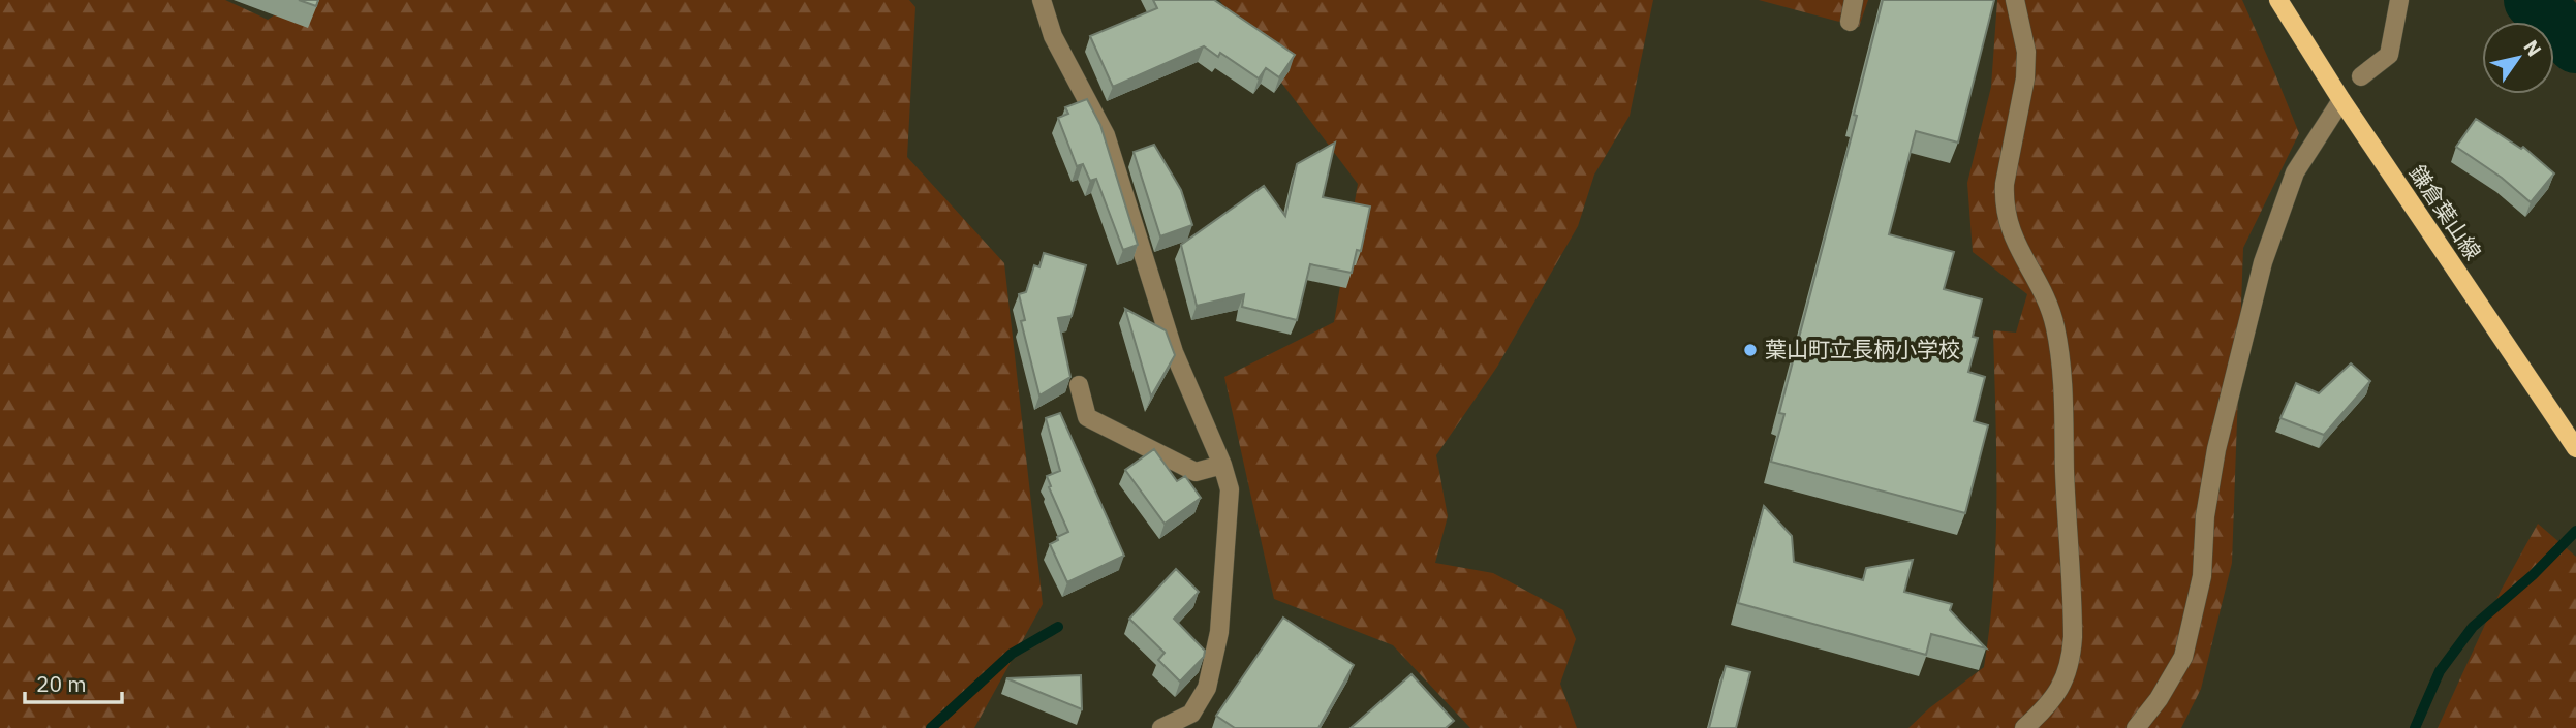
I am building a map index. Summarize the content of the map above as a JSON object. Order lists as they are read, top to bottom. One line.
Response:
{"streets":{"main road":["鎌倉葉山線"]},"places":["葉山町立長柄小学校"],"scale_bar":"20 m","north":"top right"}
